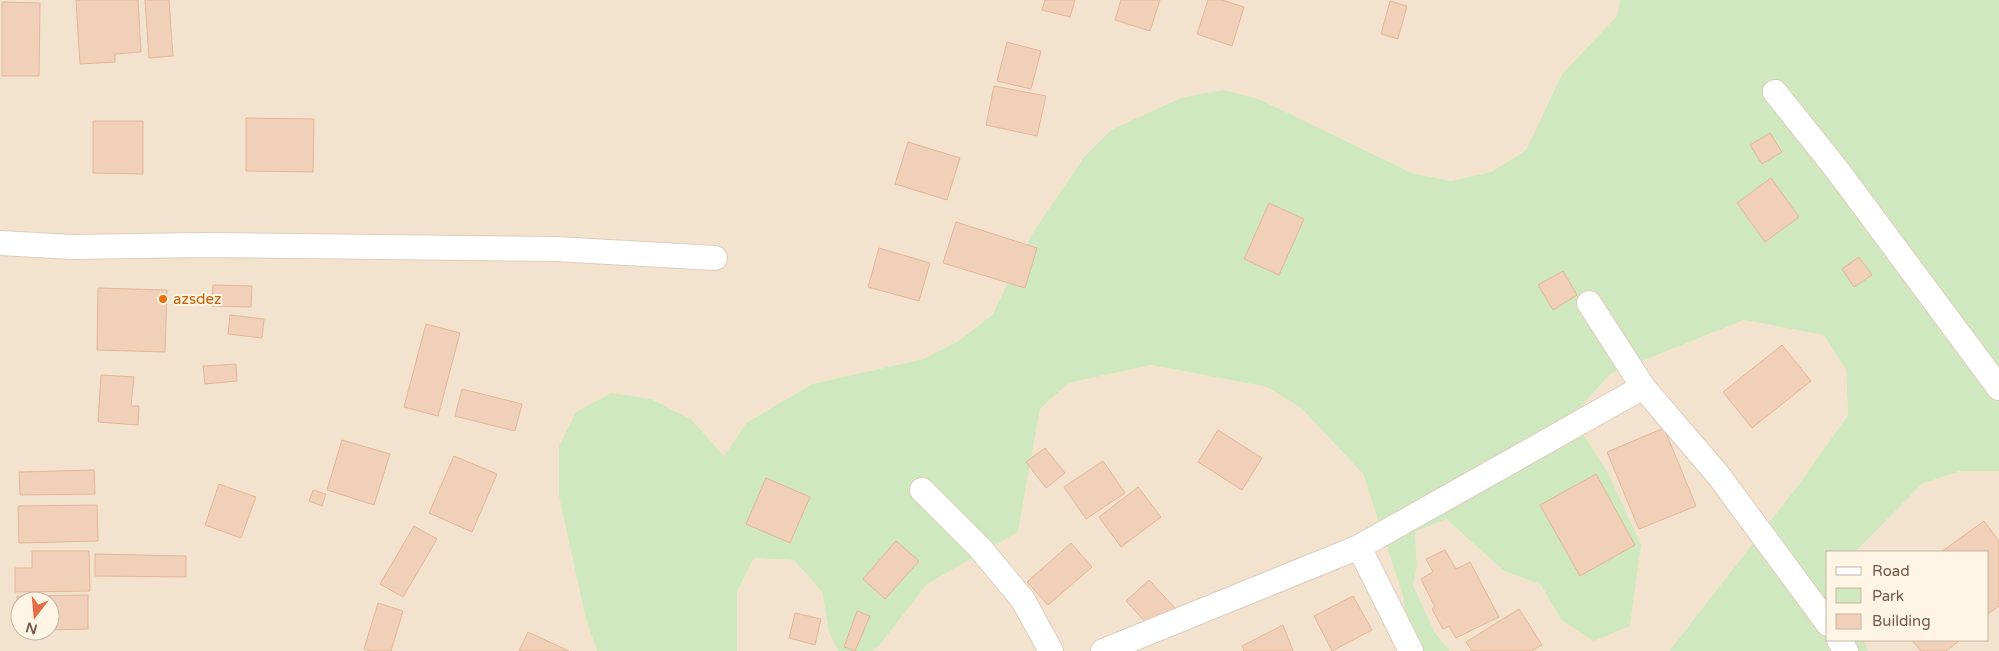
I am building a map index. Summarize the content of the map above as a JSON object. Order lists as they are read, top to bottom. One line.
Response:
{"places":["azsdez"],"legend":["Road","Park","Building"],"north":"bottom"}
